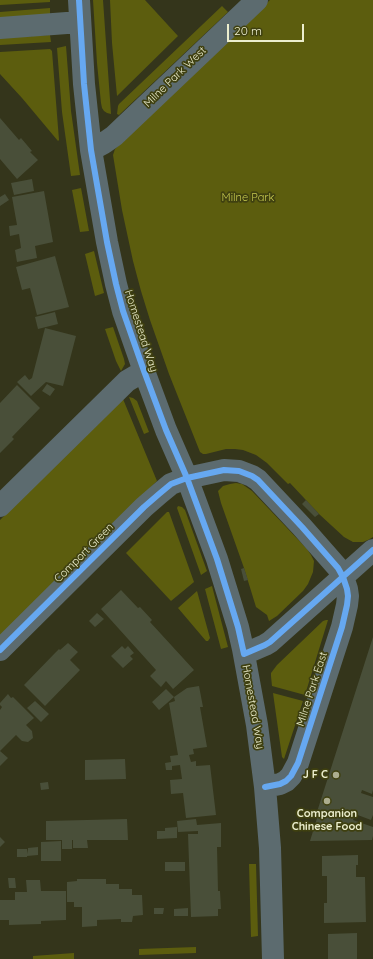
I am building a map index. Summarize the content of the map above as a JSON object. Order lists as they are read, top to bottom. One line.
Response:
{"streets":{"street":["Milne Park West","Homestead Way","Comport Green","Milne Park East"]},"crossings":[["Milne Park West","Homestead Way"],["Homestead Way","Comport Green"],["Homestead Way","Milne Park East"],["Comport Green","Milne Park East"]],"parks":["Milne Park"],"places":["J F C","Companion Chinese Food"],"scale_bar":"20 m"}
